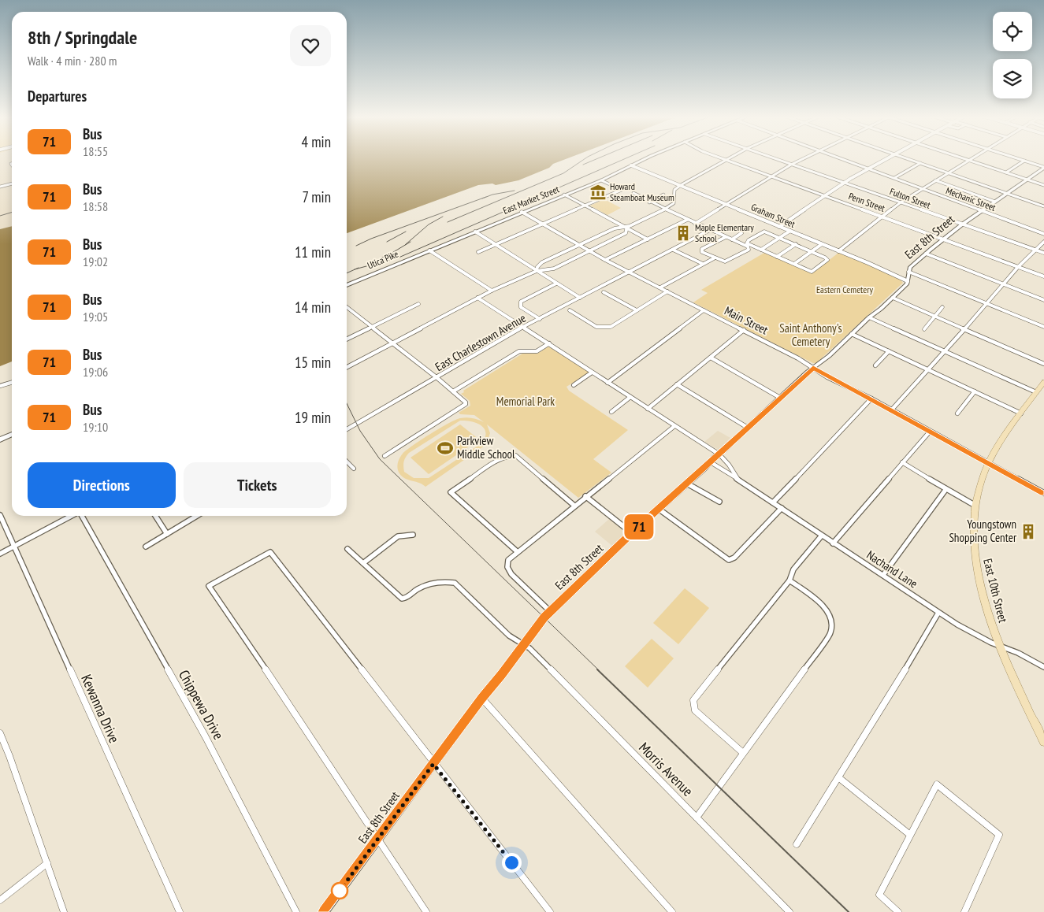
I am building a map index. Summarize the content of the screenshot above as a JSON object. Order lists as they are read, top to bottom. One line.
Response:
{"streets":{"main road":["East Market Street","East 8th Street","Utica Pike","East 10th Street"],"street":["Fulton Street","Mechanic Street","Penn Street","Graham Street","Main Street","East Charlestown Avenue","Nachand Lane","Chippewa Drive","Kewanna Drive","Morris Avenue"]},"crossings":[["Fulton Street","East 8th Street"],["Mechanic Street","East 8th Street"],["East Market Street","Graham Street"],["East Market Street","Utica Pike"],["East Market Street","Main Street"],["Penn Street","East 8th Street"],["Graham Street","East 8th Street"],["East 8th Street","Main Street"],["East 8th Street","Nachand Lane"],["East 8th Street","Morris Avenue"],["Main Street","East Charlestown Avenue"],["Main Street","East 10th Street"],["East Charlestown Avenue","Nachand Lane"],["Nachand Lane","East 10th Street"]],"parks":["Eastern Cemetery","Saint Anthony's Cemetery","Memorial Park"],"places":{"museum":["Howard Steamboat Museum"],"building":["Maple Elementary School","Youngstown Shopping Center"],"sports":["Parkview Middle School"]},"lines":["bus line 71"],"page":{"on_map":"71","heading":[["8th / Springdale","Walk · 4 min · 280 m"],"Departures"],"list":[{"mark":"71","name":"Bus","note":"18:55","value":"4 min"},{"mark":"71","name":"Bus","note":"18:58","value":"7 min"},{"mark":"71","name":"Bus","note":"19:02","value":"11 min"},{"mark":"71","name":"Bus","note":"19:05","value":"14 min"},{"mark":"71","name":"Bus","note":"19:06","value":"15 min"},{"mark":"71","name":"Bus","note":"19:10","value":"19 min"}],"buttons":["Directions","Tickets"]}}
